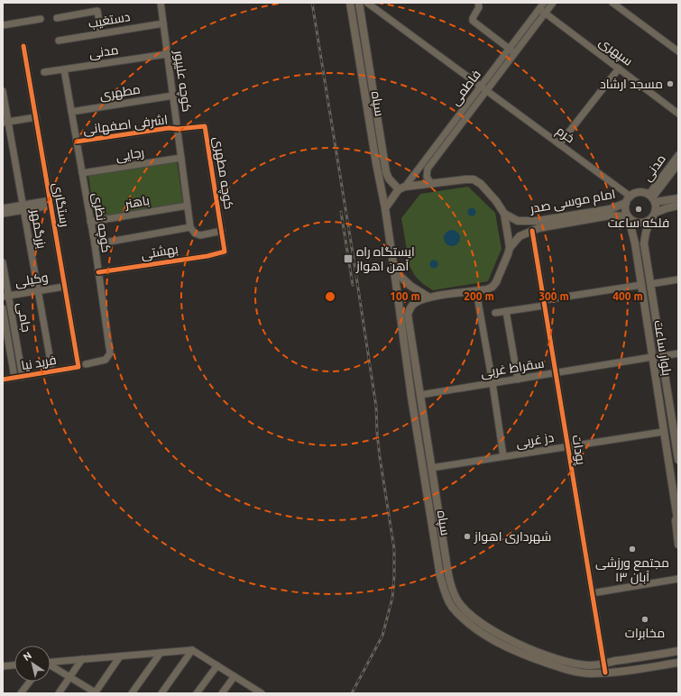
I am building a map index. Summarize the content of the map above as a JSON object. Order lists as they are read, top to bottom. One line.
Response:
{"streets":{"main road":["سپاه","امام موسی صدر","بلوار ساعت"],"street":["دستغیب","مدنی","سپهری","کوچه علیپور","فاطمی","مطهری","اشرفی اصفهانی","خرم","رجایی","کوچه مطهری","باهنر","رستگاری","کوچه نظری","بزرگمهر","بهشتی","وکیلی","جامی","فرید نیا","سقراط غربی","دز غربی","پودات"]},"crossings":[["دستغیب","کوچه علیپور"],["مدنی","کوچه علیپور"],["مدنی","خرم"],["مدنی","امام موسی صدر"],["مدنی","کوچه نظری"],["مدنی","بلوار ساعت"],["سپهری","فاطمی"],["کوچه علیپور","مطهری"],["کوچه علیپور","اشرفی اصفهانی"],["کوچه علیپور","رجایی"],["کوچه علیپور","کوچه مطهری"],["کوچه علیپور","باهنر"],["کوچه علیپور","بهشتی"],["فاطمی","سپاه"],["فاطمی","خرم"],["فاطمی","امام موسی صدر"],["مطهری","کوچه نظری"],["سپاه","امام موسی صدر"],["سپاه","سقراط غربی"],["سپاه","دز غربی"],["سپاه","پودات"],["اشرفی اصفهانی","کوچه مطهری"],["اشرفی اصفهانی","کوچه نظری"],["خرم","امام موسی صدر"],["خرم","بلوار ساعت"],["رجایی","کوچه نظری"],["کوچه مطهری","بهشتی"],["امام موسی صدر","بلوار ساعت"],["امام موسی صدر","پودات"],["باهنر","کوچه نظری"],["رستگاری","وکیلی"],["رستگاری","فرید نیا"],["کوچه نظری","بهشتی"],["بزرگمهر","وکیلی"],["بزرگمهر","فرید نیا"],["وکیلی","جامی"],["جامی","فرید نیا"],["بلوار ساعت","سقراط غربی"],["بلوار ساعت","دز غربی"],["سقراط غربی","پودات"],["دز غربی","پودات"]],"places":{"other":["مسجد ارشاد","فلکه ساعت","شهرداری اهواز","مجتمع ورزشی ۱۳ آبان","مخابرات"],"transit":["ایستگاه راه آهن اهواز"]},"north":"top left","rings":["100 m","200 m","300 m","400 m"]}
